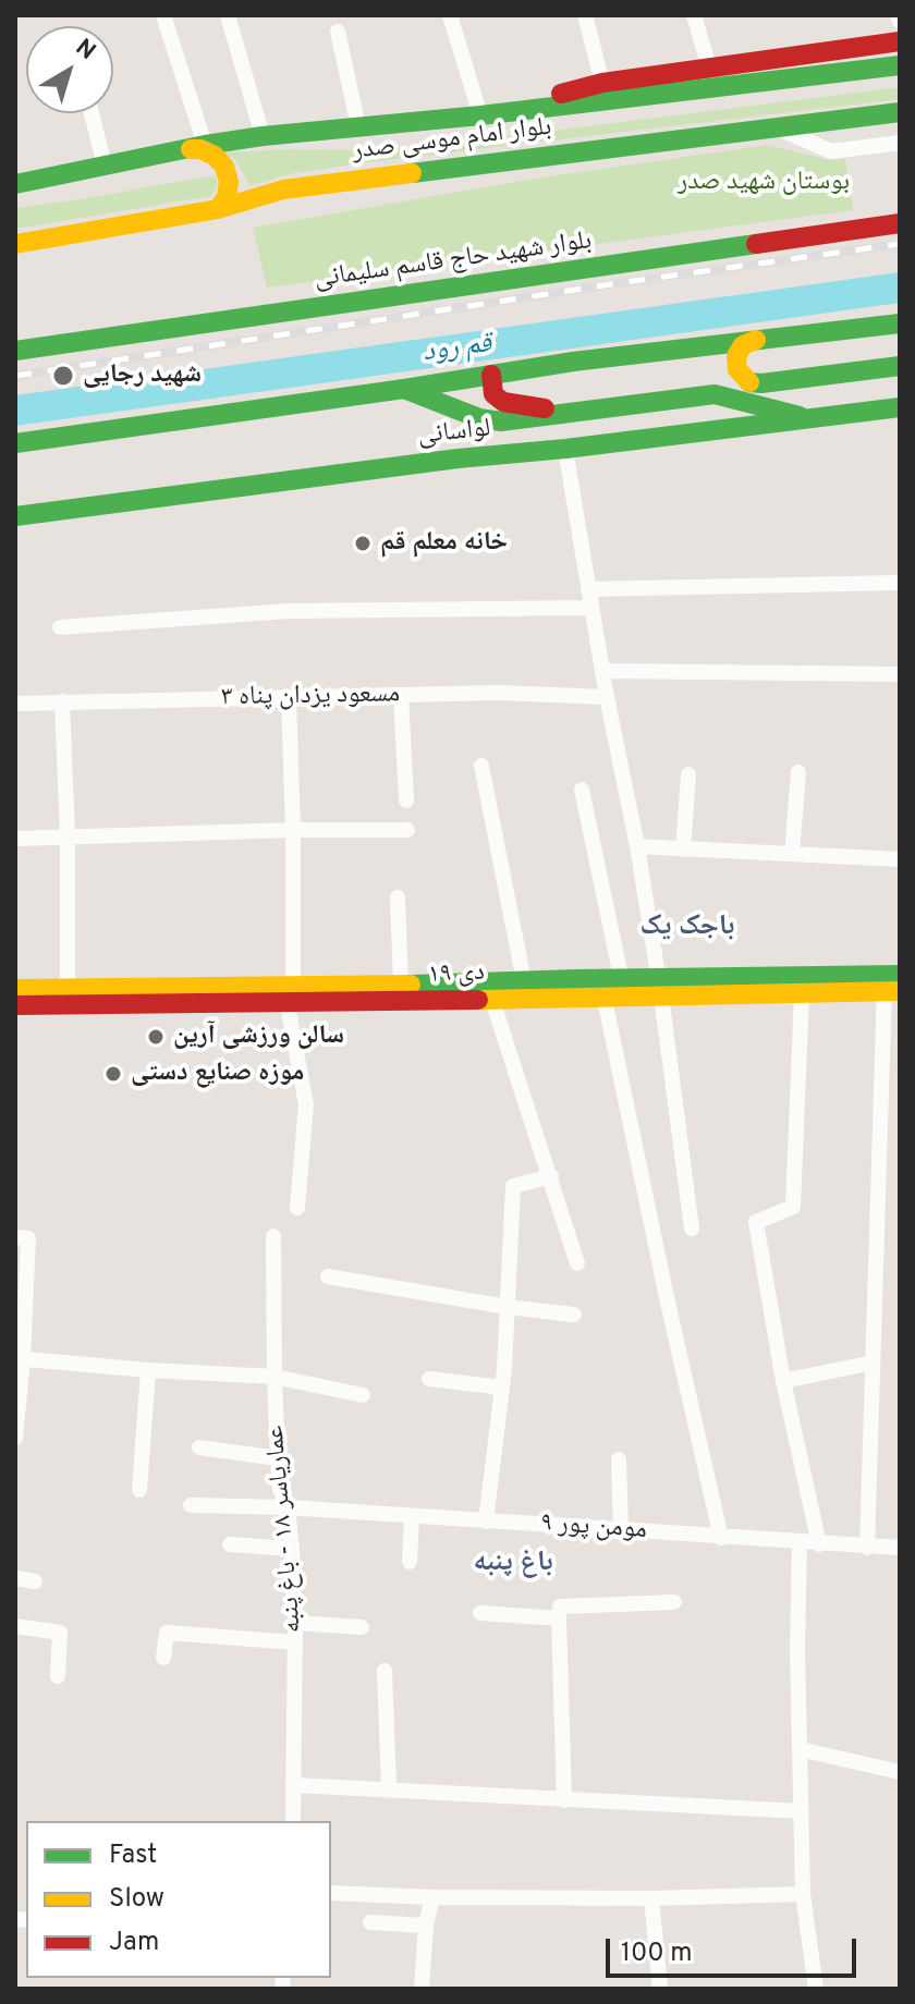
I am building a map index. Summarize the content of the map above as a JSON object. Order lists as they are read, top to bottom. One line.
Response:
{"streets":{"main road":["بلوار امام موسی صدر","بلوار شهید حاج قاسم سلیمانی","لواسانی","۱۹ دی"],"street":["۳ مسعود یزدان پناه","مومن پور ۹","عماریاسر ۱۸ - باغ پنبه"]},"crossings":[["مومن پور ۹","عماریاسر ۱۸ - باغ پنبه"]],"districts":["باجک یک","باغ پنبه"],"water":["قم رود"],"parks":["بوستان شهید صدر"],"places":["شهید رجایی","خانه معلم قم","سالن ورزشی آرین","موزه صنایع دستی"],"legend":["Fast","Slow","Jam"],"scale_bar":"100 m","north":"top right"}
